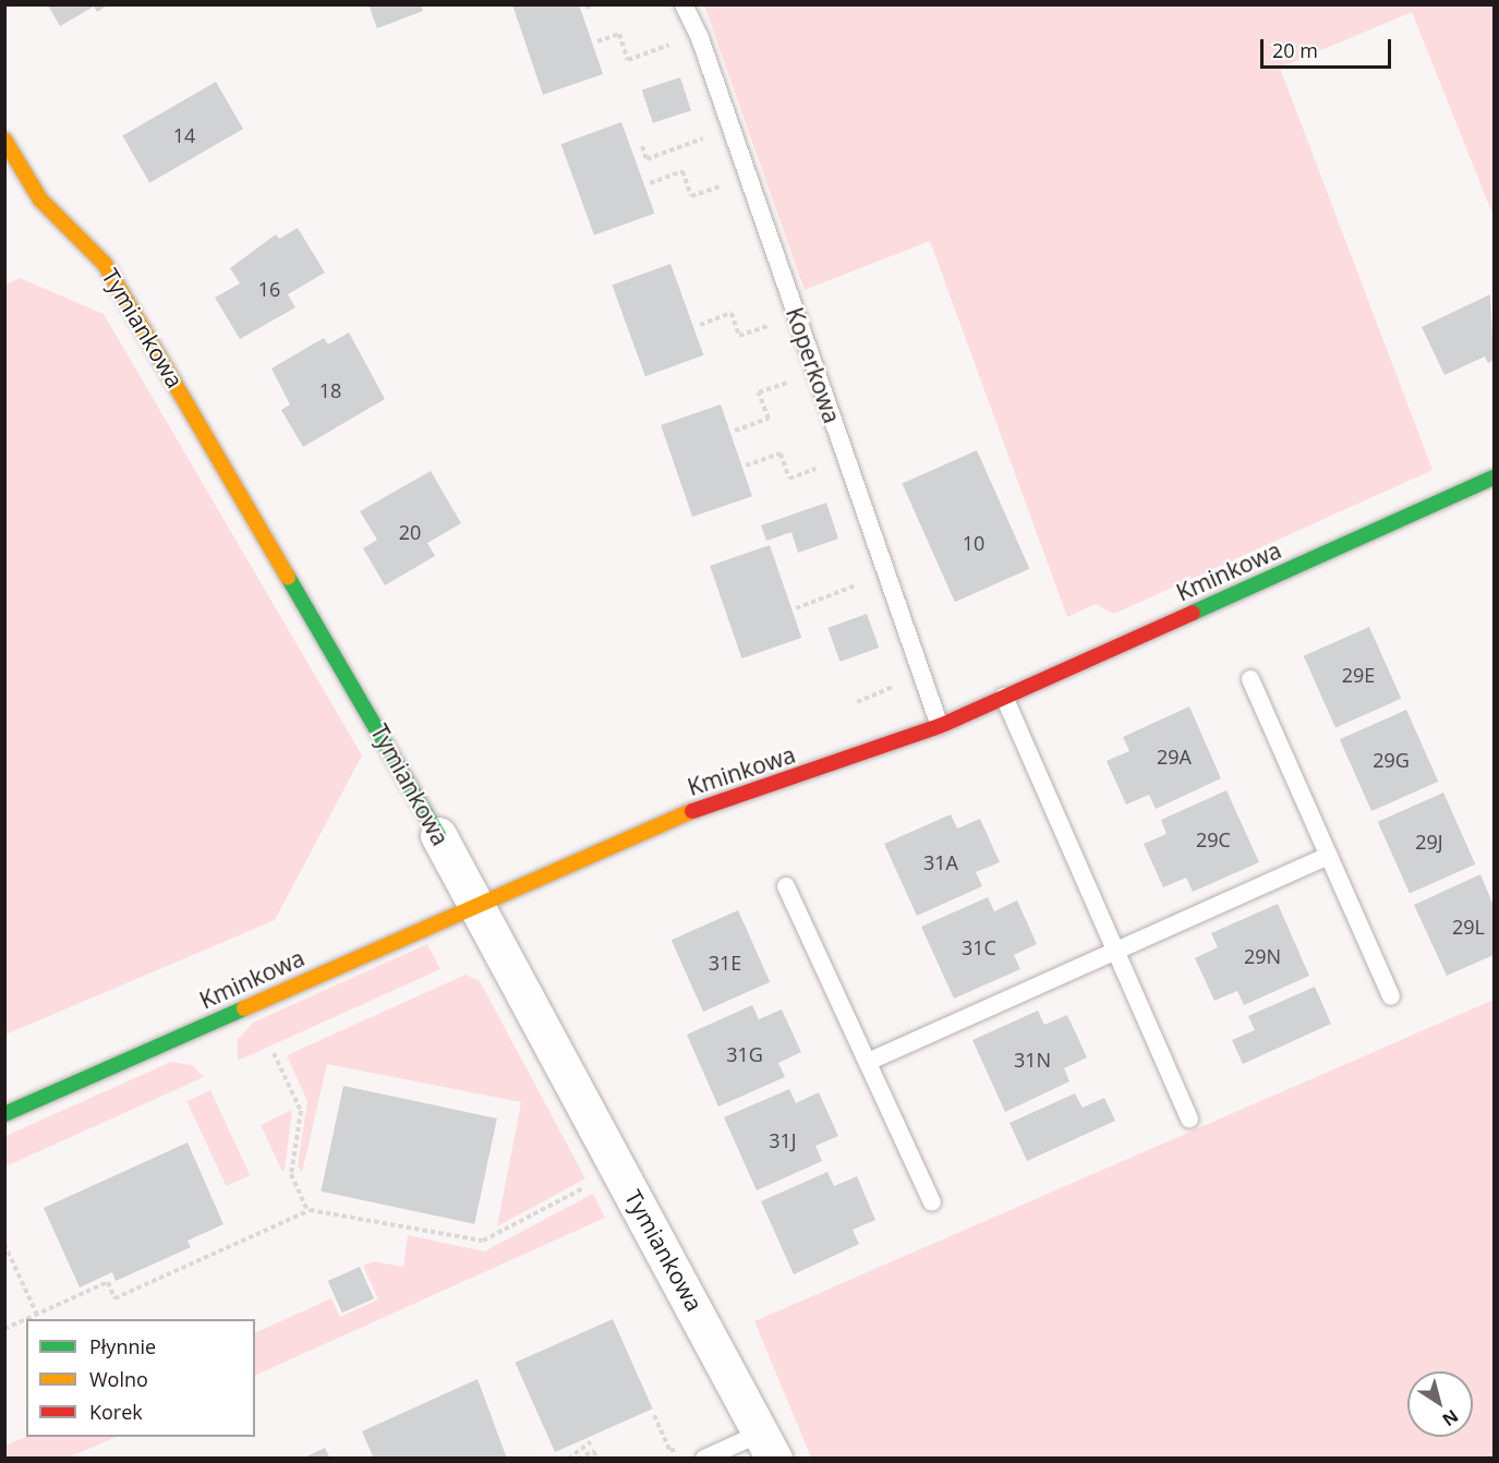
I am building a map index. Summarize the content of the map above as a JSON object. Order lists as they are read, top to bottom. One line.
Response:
{"streets":{"street":["Tymiankowa","Kminkowa"],"lane":["Koperkowa"]},"crossings":[["Tymiankowa","Kminkowa"],["Koperkowa","Kminkowa"]],"house_numbers":["14","16","18","20","10","29E","29A","29G","29C","29J","31A","29L","31C","29N","31E","31G","31N","31J"],"legend":["Płynnie","Wolno","Korek"],"scale_bar":"20 m","north":"bottom right"}
